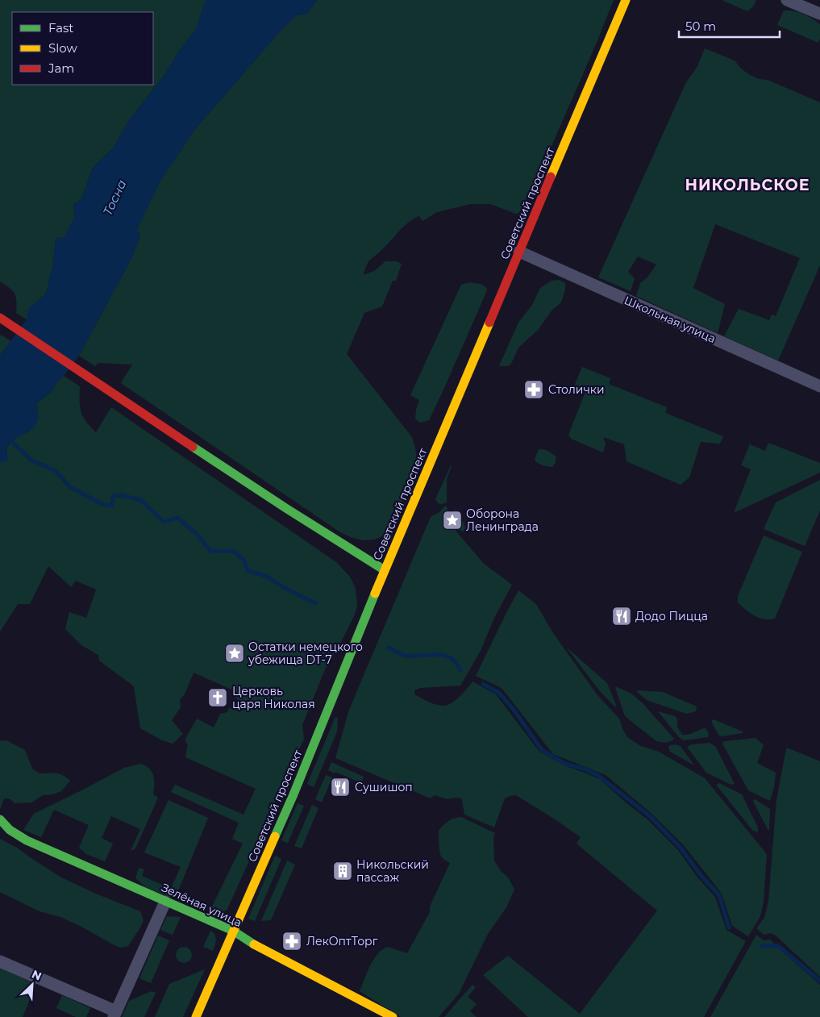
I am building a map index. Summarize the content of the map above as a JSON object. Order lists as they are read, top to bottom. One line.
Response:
{"streets":{"main road":["Советский проспект","Зелёная улица"],"street":["Школьная улица"]},"crossings":[["Советский проспект","Школьная улица"],["Советский проспект","Зелёная улица"]],"districts":["НИКОЛЬСКОЕ"],"water":["Тосна"],"places":{"pharmacy":["Столички","ЛекОптТорг"],"place":["Оборона Ленинграда","Остатки немецкого убежища DT-7"],"restaurant":["Додо Пицца","Сушишоп"],"church":["Церковь царя Николая"],"building":["Никольский пассаж"]},"legend":["Fast","Slow","Jam"],"scale_bar":"50 m","north":"top right"}
